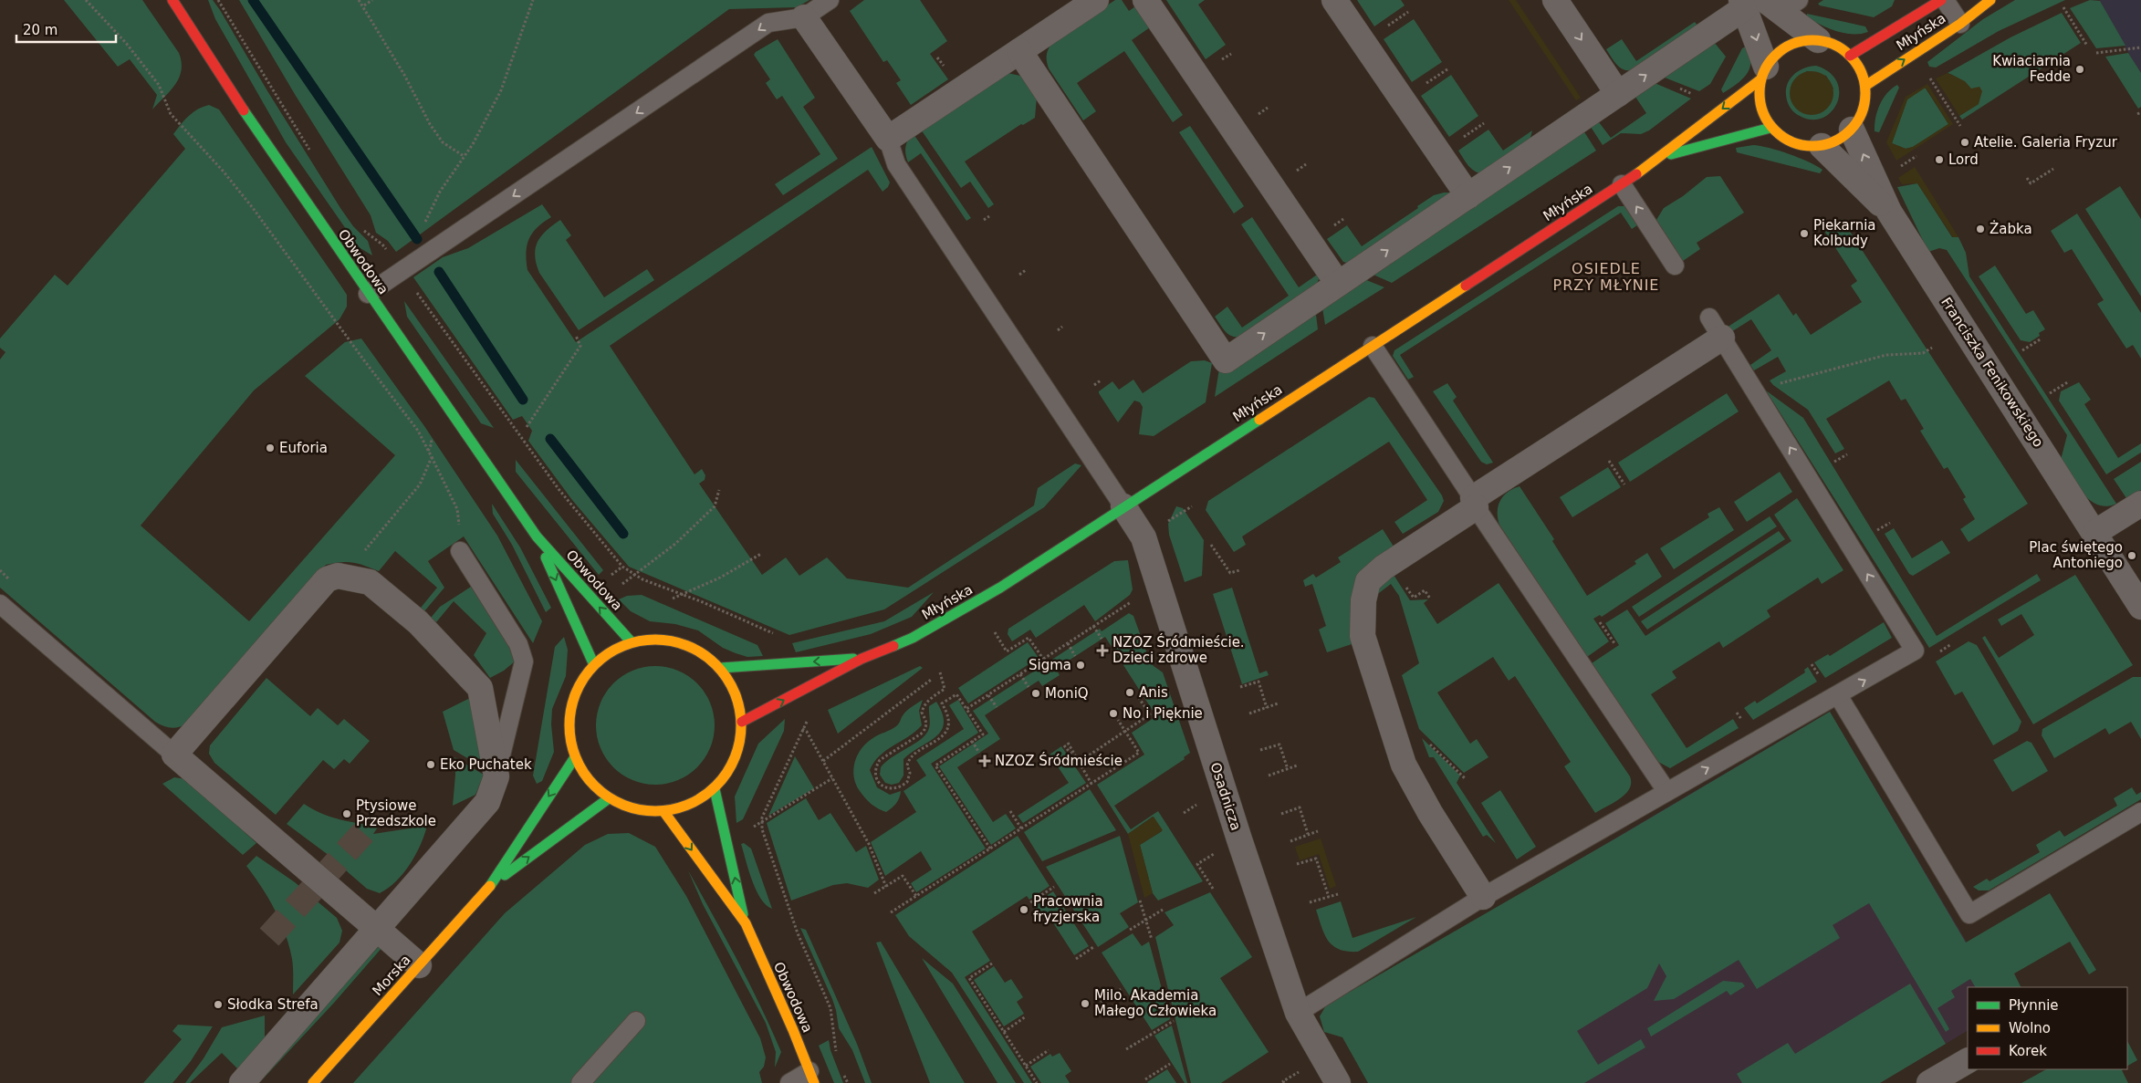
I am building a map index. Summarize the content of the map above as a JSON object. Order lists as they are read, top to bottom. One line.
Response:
{"streets":{"main road":["Młyńska","Obwodowa","Morska"],"street":["Franciszka Fenikowskiego","Osadnicza"]},"crossings":[["Młyńska","Franciszka Fenikowskiego"],["Młyńska","Osadnicza"]],"districts":["OSIEDLE PRZY MŁYNIE"],"places":{"other":["Kwiaciarnia Fedde","Atelie. Galeria Fryzur","Lord","Żabka","Piekarnia Kolbudy","Euforia","Plac świętego Antoniego","Sigma","Anis","MoniQ","No i Pięknie","Eko Puchatek","Ptysiowe Przedszkole","Pracownia fryzjerska","Milo. Akademia Małego Człowieka","Słodka Strefa"],"health":["NZOZ Śródmieście. Dzieci zdrowe","NZOZ Śródmieście"]},"legend":["Płynnie","Wolno","Korek"],"scale_bar":"20 m"}
